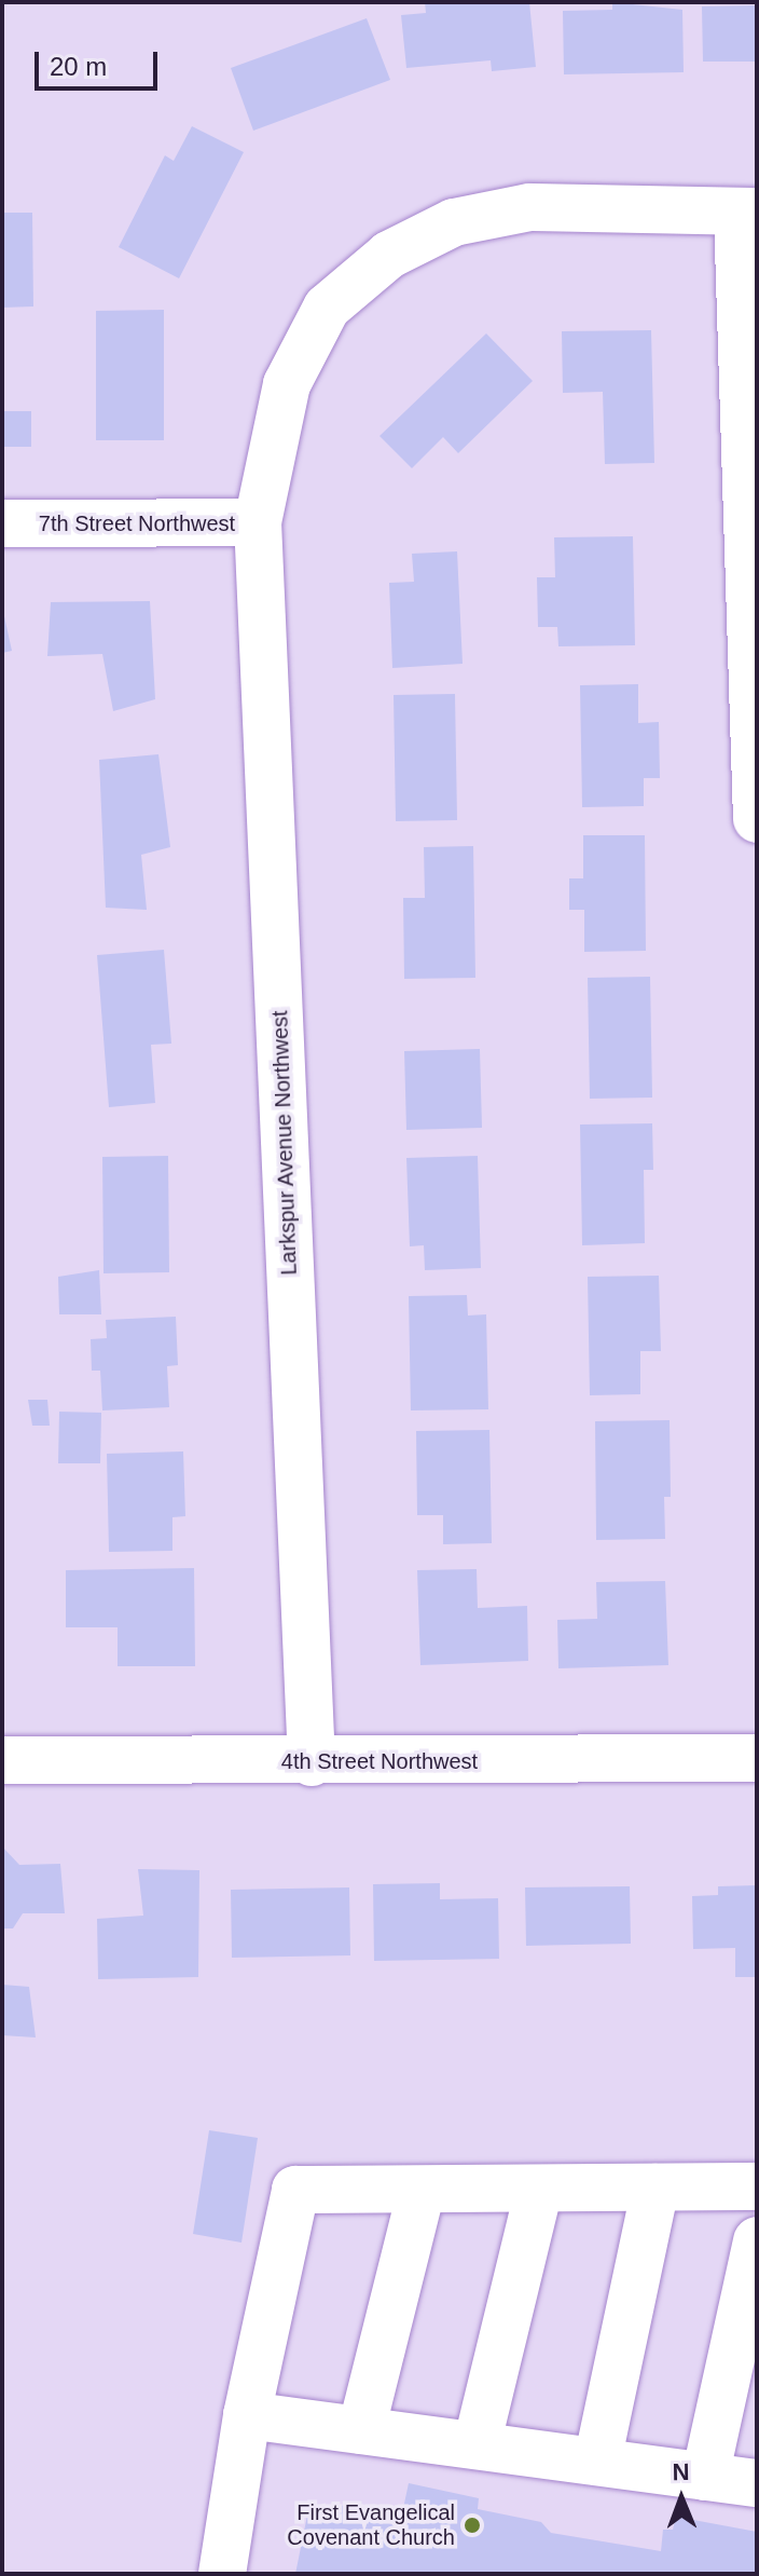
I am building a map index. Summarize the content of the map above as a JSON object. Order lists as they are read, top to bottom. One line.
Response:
{"streets":{"street":["7th Street Northwest","Larkspur Avenue Northwest","4th Street Northwest"]},"crossings":[["7th Street Northwest","Larkspur Avenue Northwest"],["Larkspur Avenue Northwest","4th Street Northwest"]],"places":["First Evangelical Covenant Church"],"scale_bar":"20 m","north":"top"}
